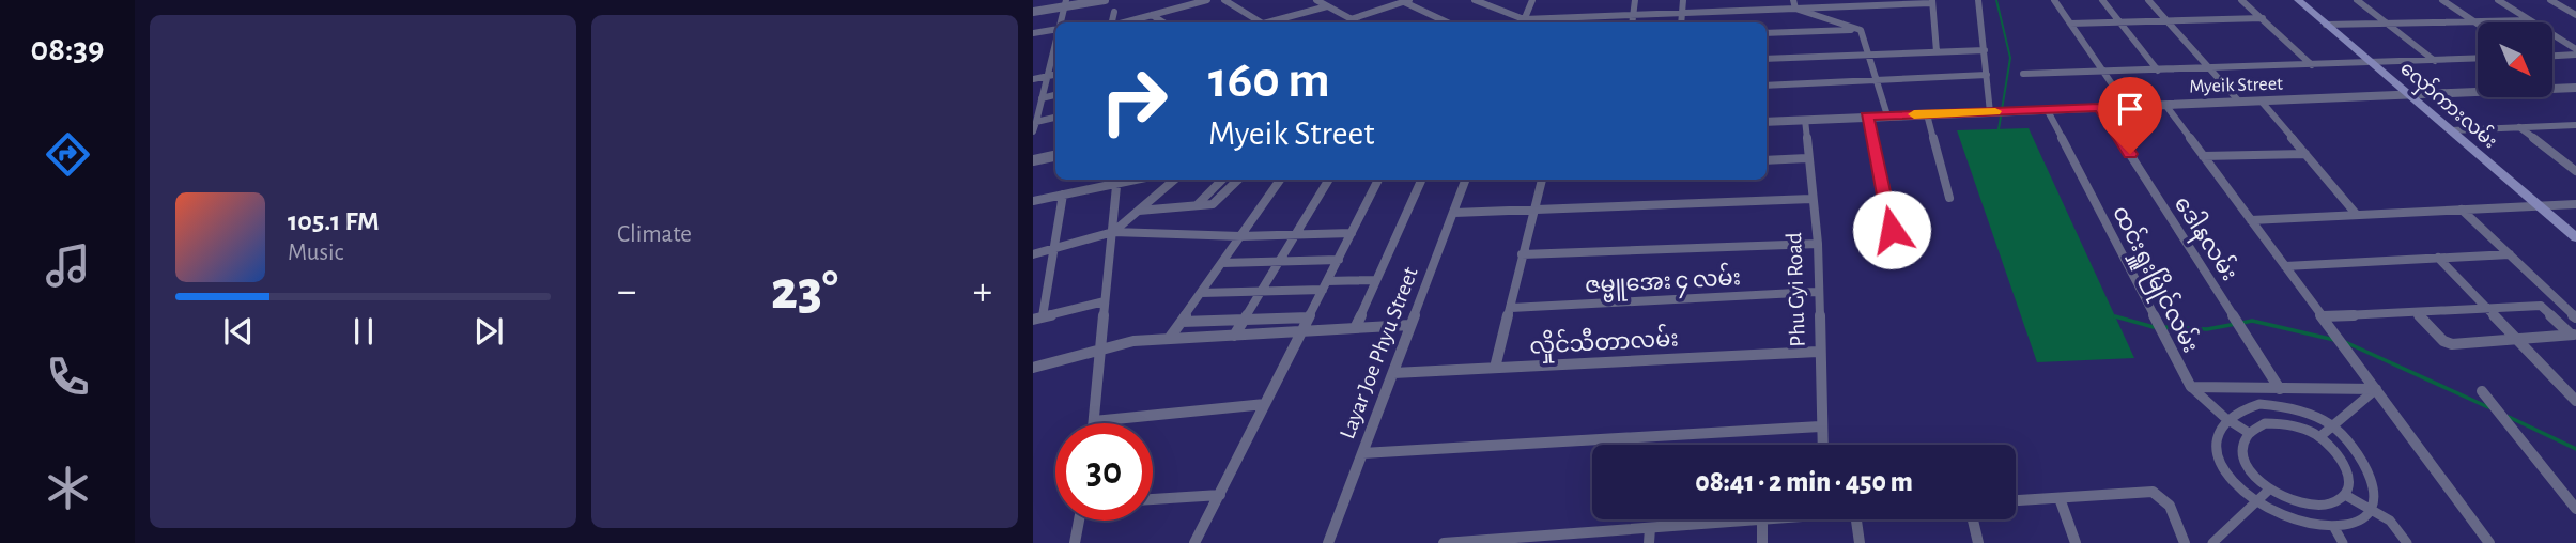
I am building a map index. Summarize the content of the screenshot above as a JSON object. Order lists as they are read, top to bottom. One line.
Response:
{"streets":{"main road":["လှော်ကားလမ်း"],"street":["Myeik Street","ဒေါနလမ်း","ထင်းရှူးမြိုင်လမ်း","ဇမ္ဗူအေး ၄ လမ်း","Phu Gyi Road","လှိုင်သီတာလမ်း","Layar Joe Phyu Street"]},"crossings":[["Myeik Street","လှော်ကားလမ်း"],["Myeik Street","ဒေါနလမ်း"],["Myeik Street","ထင်းရှူးမြိုင်လမ်း"],["Myeik Street","Phu Gyi Road"],["ဇမ္ဗူအေး ၄ လမ်း","Phu Gyi Road"],["Phu Gyi Road","လှိုင်သီတာလမ်း"],["လှိုင်သီတာလမ်း","Layar Joe Phyu Street"]],"north":"bottom right","page":{"tabs":"08:39","tile":"Climate","turn":["160 m","Myeik Street"],"song":["105.1 FM","Music"],"heat":["−","23°","+"],"limit":"30","trip":"08:41 · 2 min · 450 m"}}
